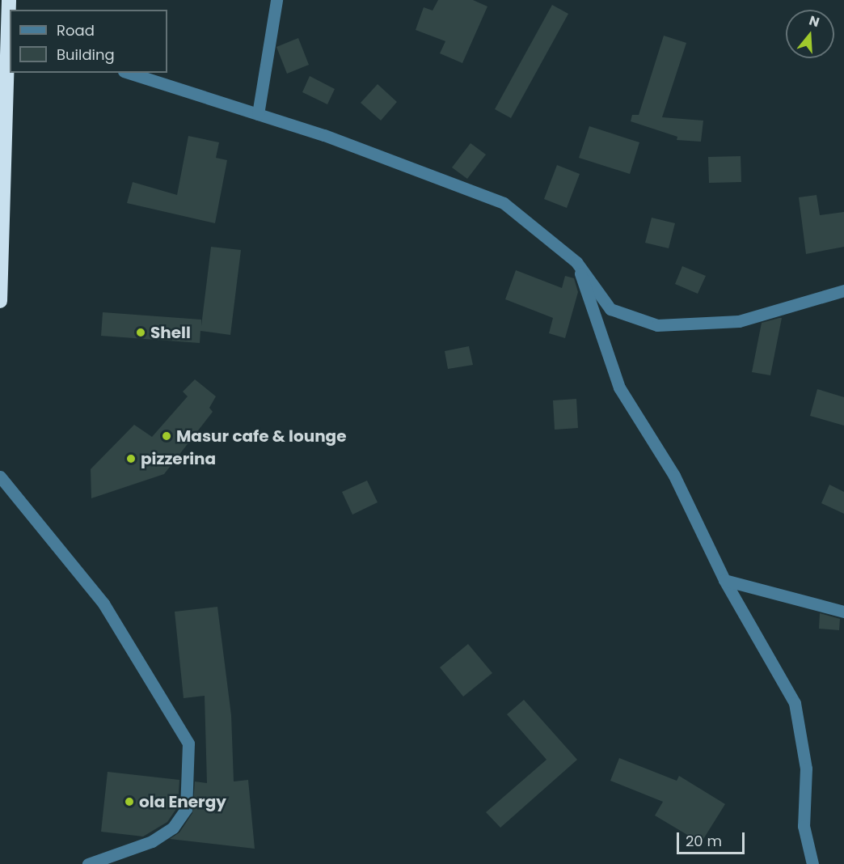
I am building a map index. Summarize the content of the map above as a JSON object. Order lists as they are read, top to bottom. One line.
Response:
{"places":["Shell","Masur cafe & lounge","pizzerina","ola Energy"],"legend":["Road","Building"],"scale_bar":"20 m","north":"top"}
